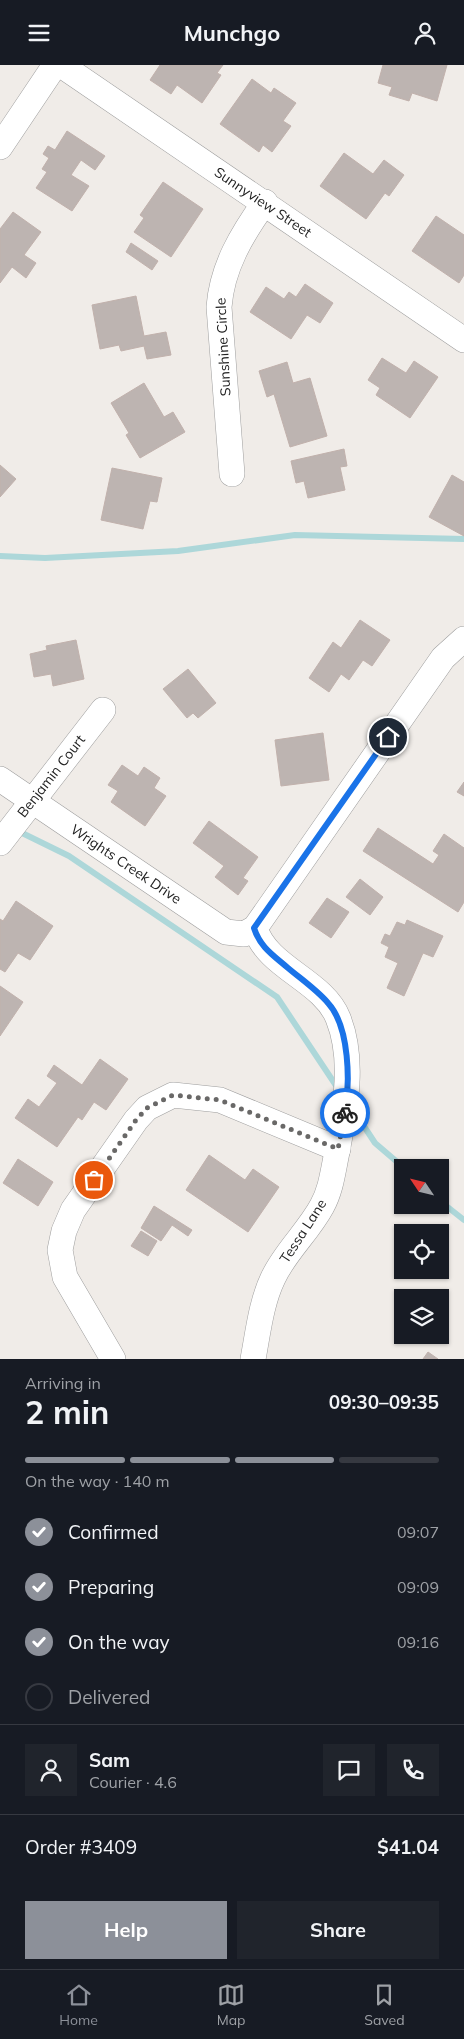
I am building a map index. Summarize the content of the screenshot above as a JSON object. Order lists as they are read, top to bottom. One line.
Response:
{"streets":{"street":["Sunnyview Street","Sunshine Circle","Benjamin Court","Wrights Creek Drive","Tessa Lane"]},"crossings":[["Sunnyview Street","Sunshine Circle"],["Benjamin Court","Wrights Creek Drive"],["Wrights Creek Drive","Tessa Lane"]],"north":"top left","page":{"header":"Munchgo","heading":["2 min","Arriving in","09:30–09:35"],"panel":["Sam","Courier · 4.6","Order #3409","$41.04"],"bar":"On the way · 140 m","list":[["Confirmed","09:07"],["Preparing","09:09"],["On the way","09:16"],"Delivered"],"buttons":["Help","Share"],"tabs":["Home","Map","Saved"]}}
